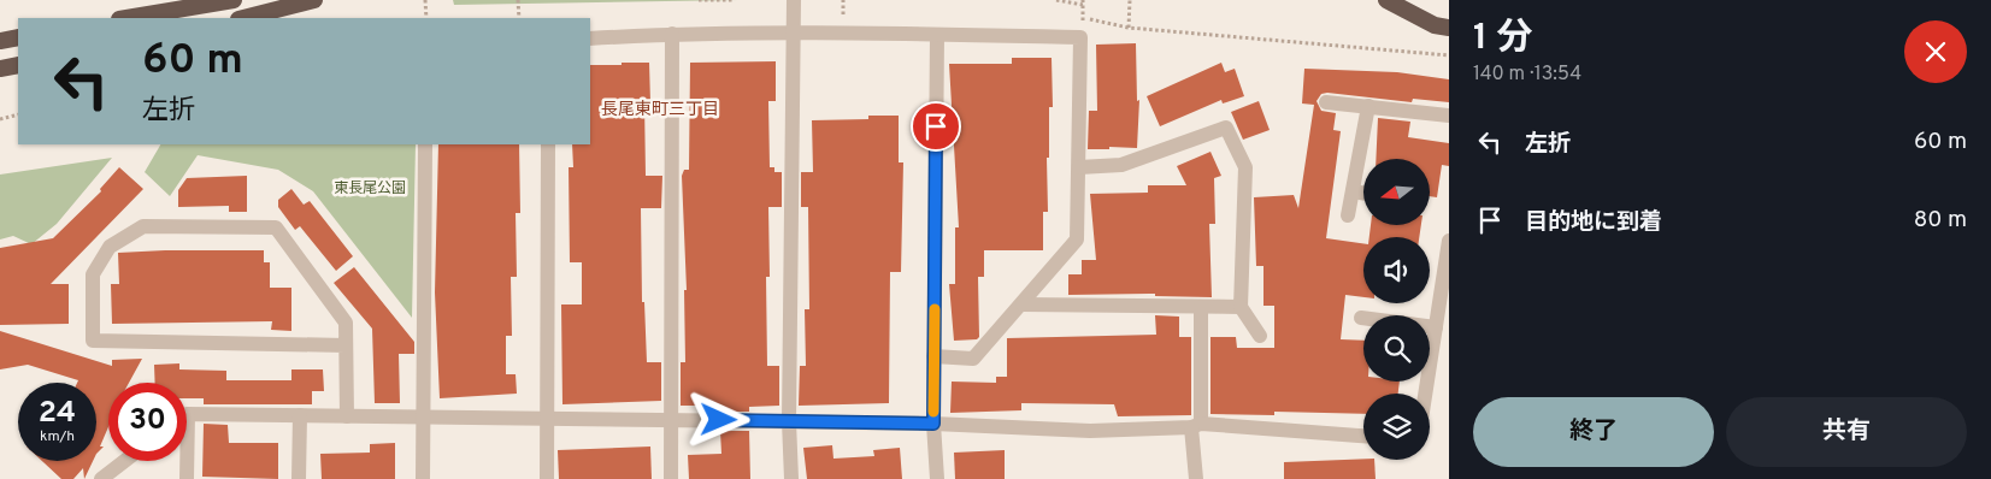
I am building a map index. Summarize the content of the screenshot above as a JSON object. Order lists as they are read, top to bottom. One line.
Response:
{"districts":["長尾東町三丁目"],"parks":["東長尾公園"],"north":"left","page":{"heading":["1 分","140 m · 13:54"],"turn":["60 m","左折"],"list":[{"name":"左折","value":"60 m"},{"name":"目的地に到着","value":"80 m"}],"speed":"24 km/h","limit":"30","buttons":["終了","共有"]}}
